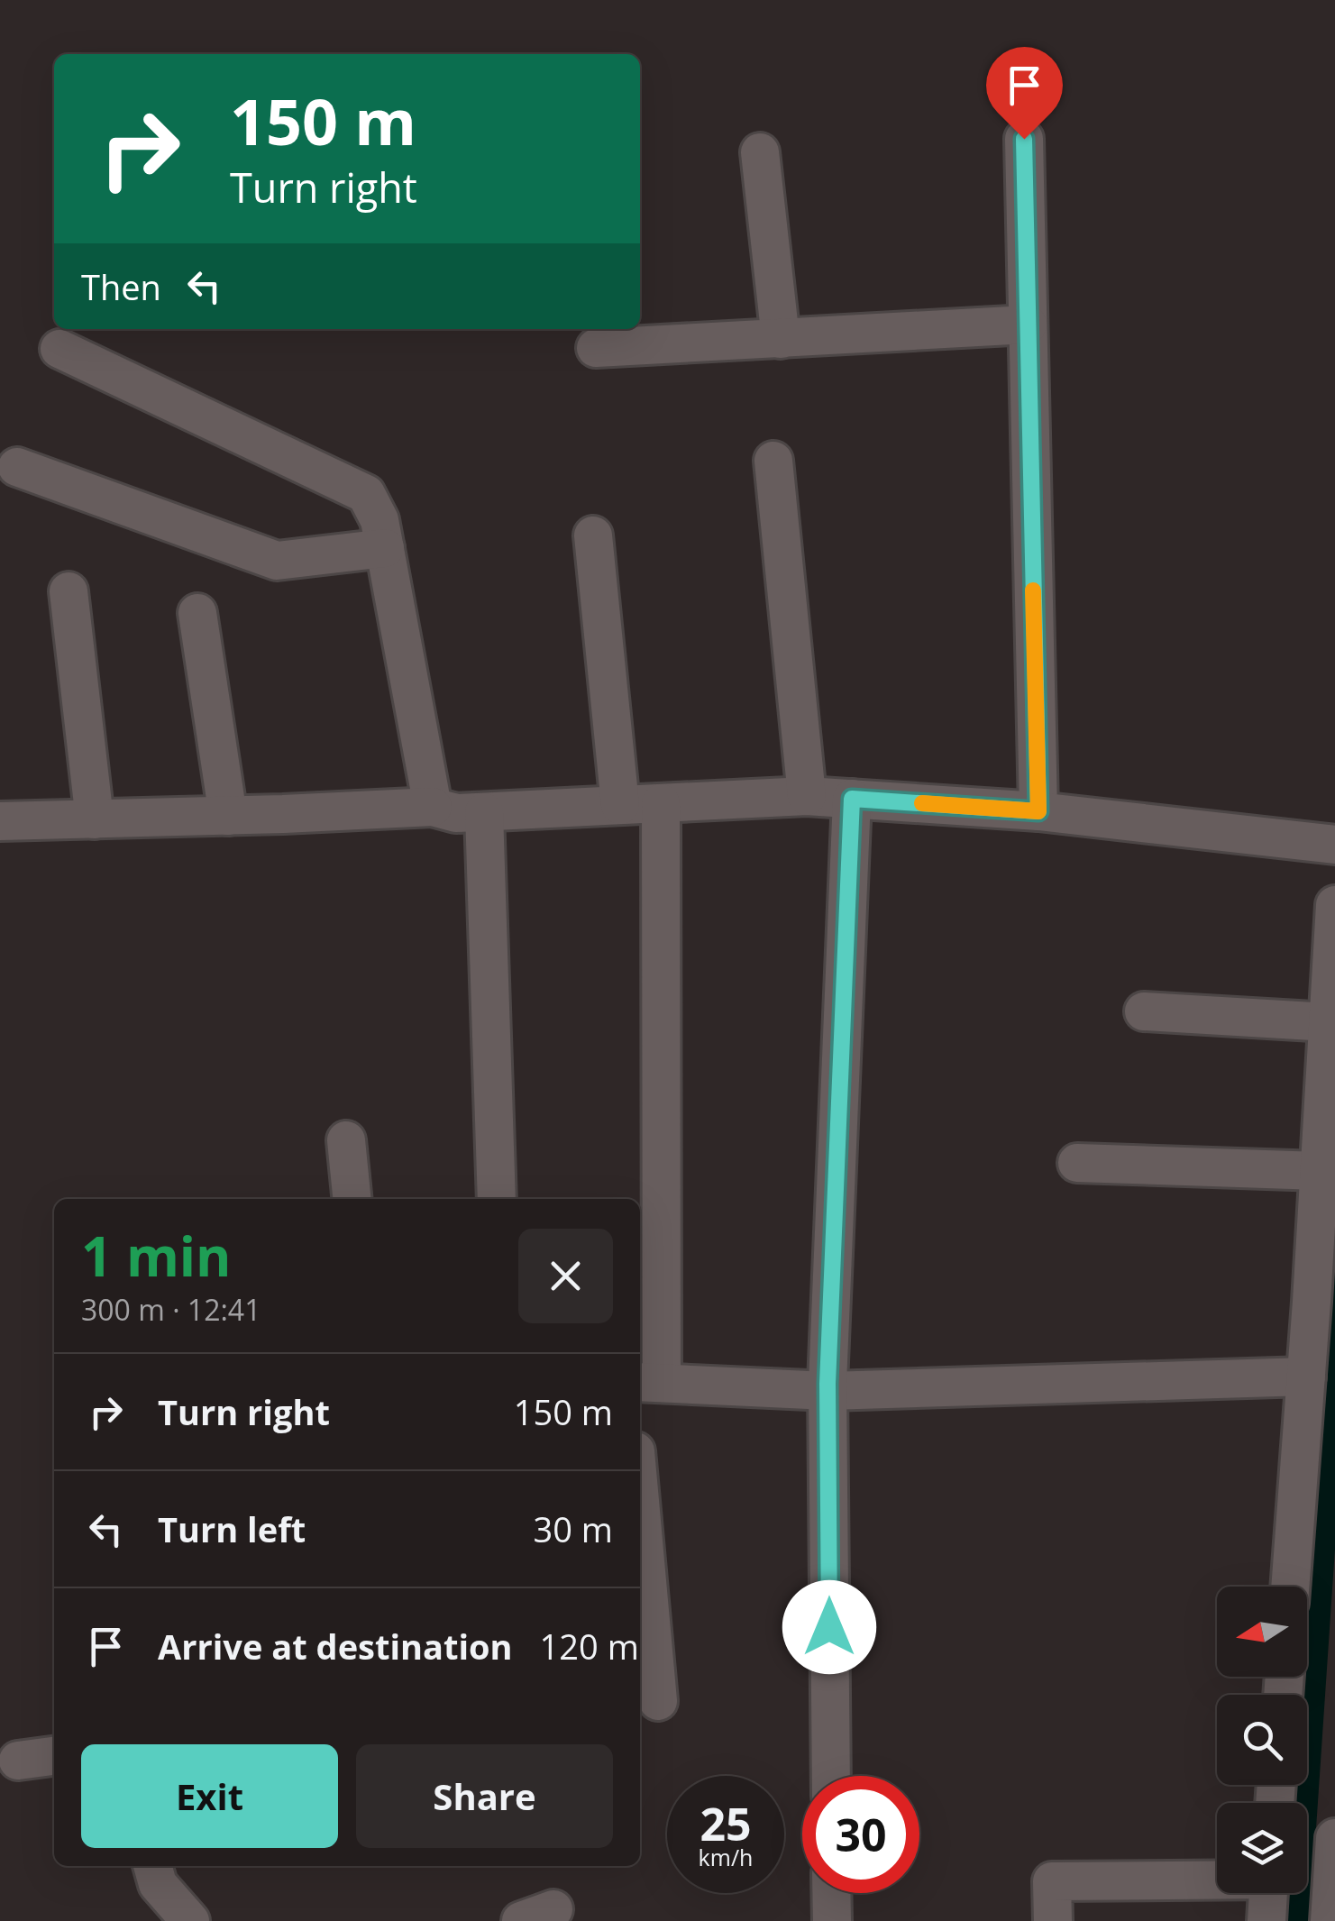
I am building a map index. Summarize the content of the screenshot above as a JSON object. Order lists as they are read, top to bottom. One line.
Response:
{"north":"left","page":{"turn":["150 m","Turn right"],"then":"Then","heading":["1 min","300 m · 12:41"],"list":[{"name":"Turn right","value":"150 m"},{"name":"Turn left","value":"30 m"},{"name":"Arrive at destination","value":"120 m"}],"buttons":["Exit","Share"],"speed":"25 km/h","limit":"30"}}
